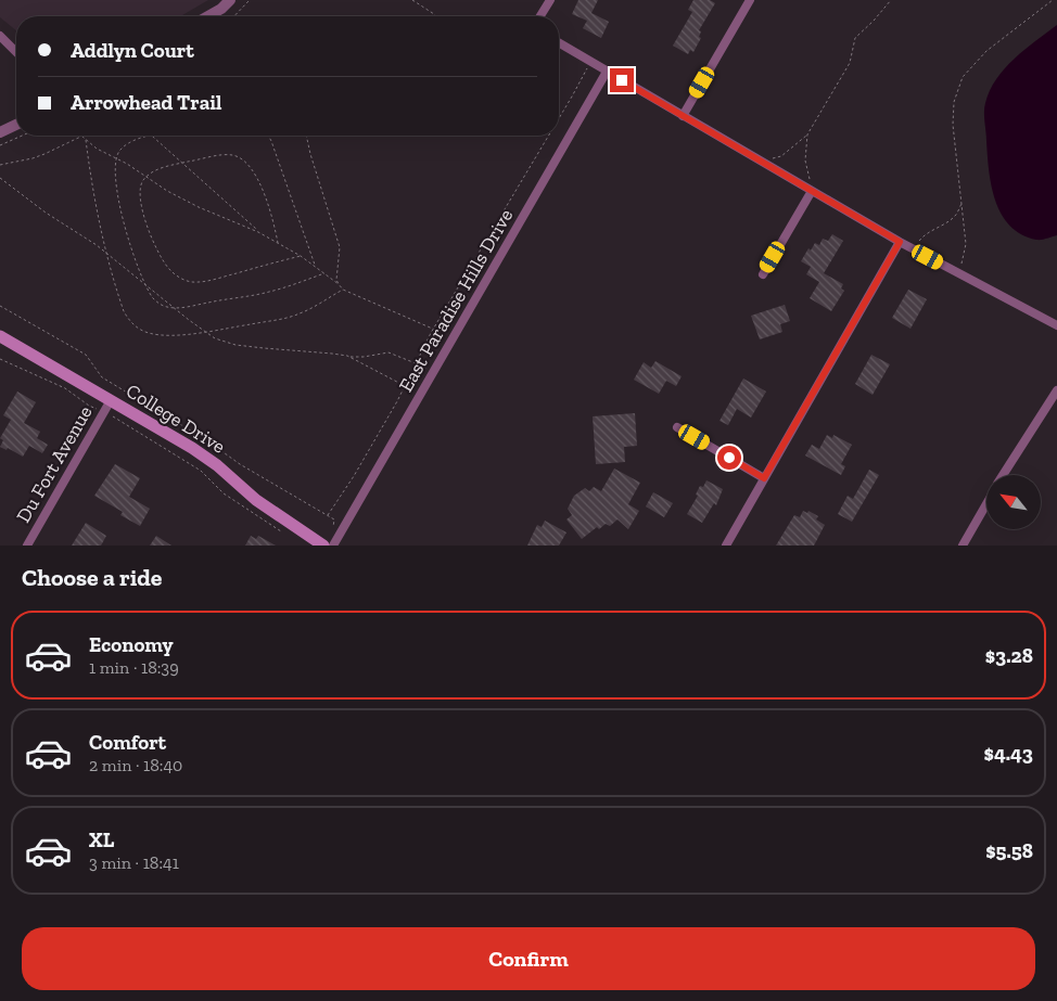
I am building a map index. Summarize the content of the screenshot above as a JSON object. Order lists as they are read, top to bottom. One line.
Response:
{"streets":{"main road":["College Drive"],"street":["East Paradise Hills Drive","Du Fort Avenue"]},"crossings":[["College Drive","Du Fort Avenue"]],"north":"top left","page":{"banner":["Addlyn Court","Arrowhead Trail"],"heading":"Choose a ride","list":[{"name":"Economy","note":"1 min · 18:39","value":"$3.28"},{"name":"Comfort","note":"2 min · 18:40","value":"$4.43"},{"name":"XL","note":"3 min · 18:41","value":"$5.58"}],"buttons":"Confirm"}}
